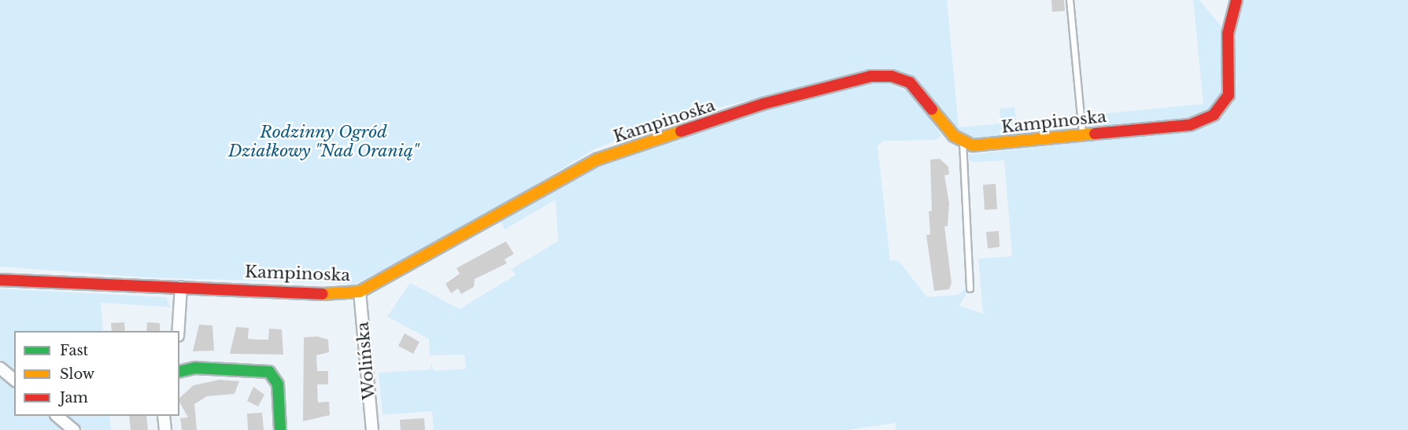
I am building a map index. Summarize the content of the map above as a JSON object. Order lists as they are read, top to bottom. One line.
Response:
{"streets":{"street":["Kampinoska","Wolińska"]},"crossings":[["Kampinoska","Wolińska"]],"parks":["Rodzinny Ogród Działkowy \"Nad Oranią\""],"legend":["Fast","Slow","Jam"]}
